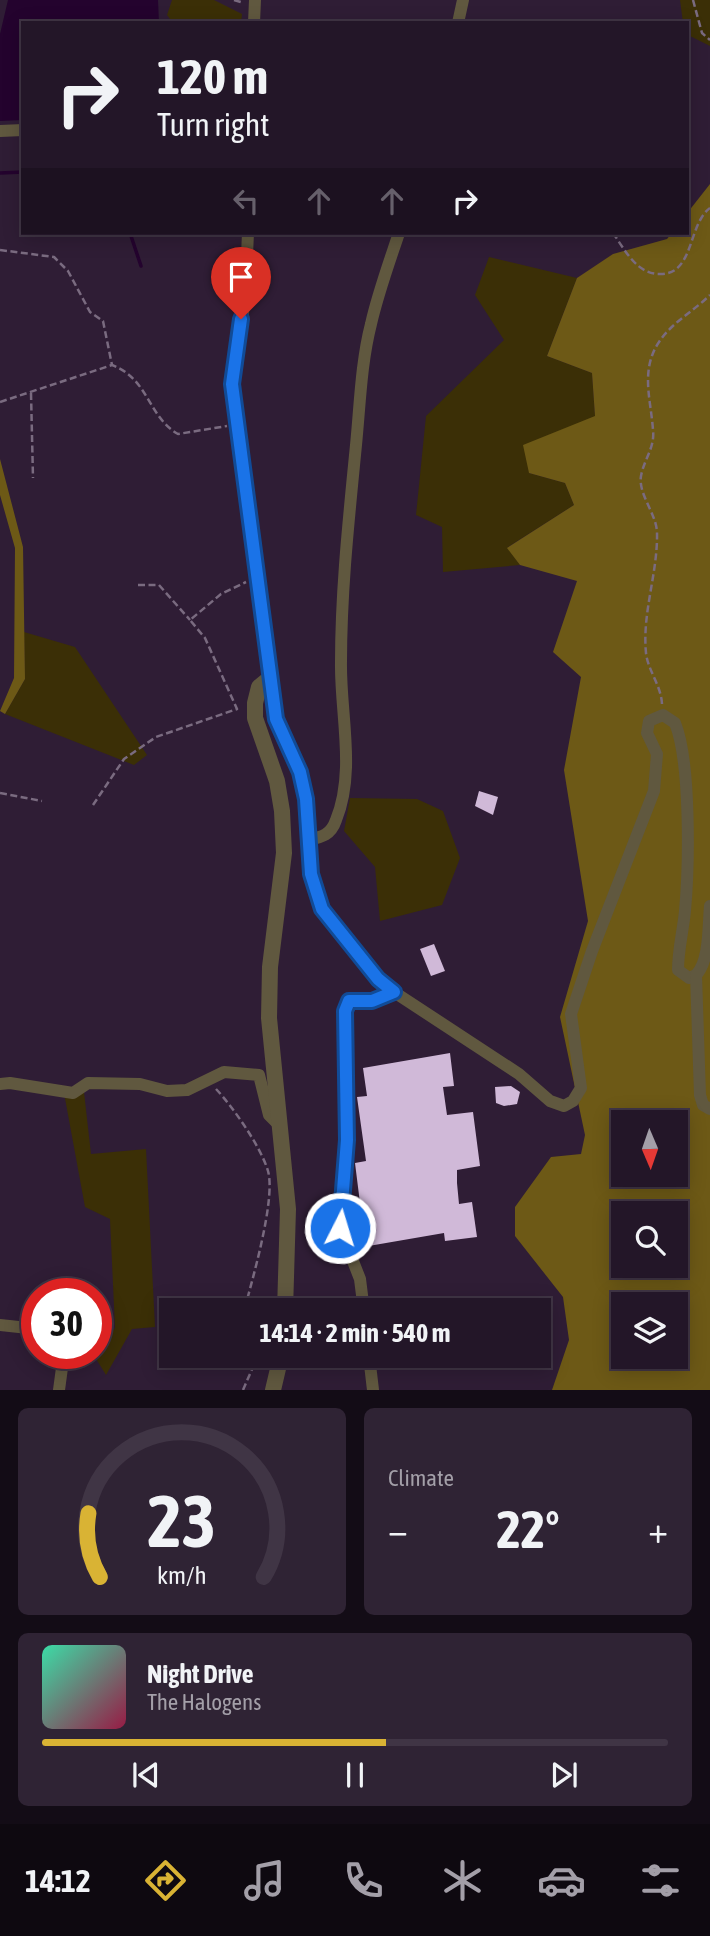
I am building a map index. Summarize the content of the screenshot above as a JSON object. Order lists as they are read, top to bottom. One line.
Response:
{"north":"bottom","page":{"turn":["120 m","Turn right"],"limit":"30","trip":"14:14 · 2 min · 540 m","tile":"Climate","heat":["−","22°","+"],"song":["Night Drive","The Halogens"],"tabs":"14:12","gauge":["23","km/h"]}}
